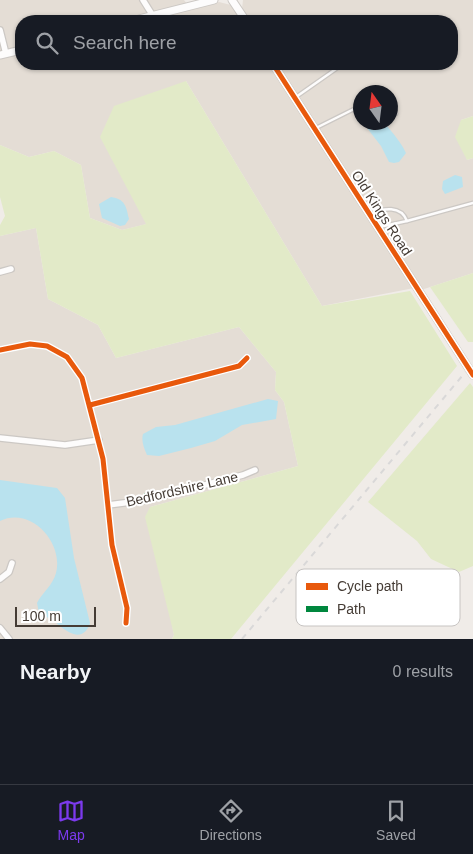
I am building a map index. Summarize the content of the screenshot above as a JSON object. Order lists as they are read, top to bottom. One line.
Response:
{"streets":{"street":["Old Kings Road","Bedfordshire Lane"]},"legend":["Cycle path","Path"],"scale_bar":"100 m","north":"top","page":{"search":"Search here","scale":"100 m","heading":["Nearby","0 results"],"nav":["Map","Directions","Saved"]}}
